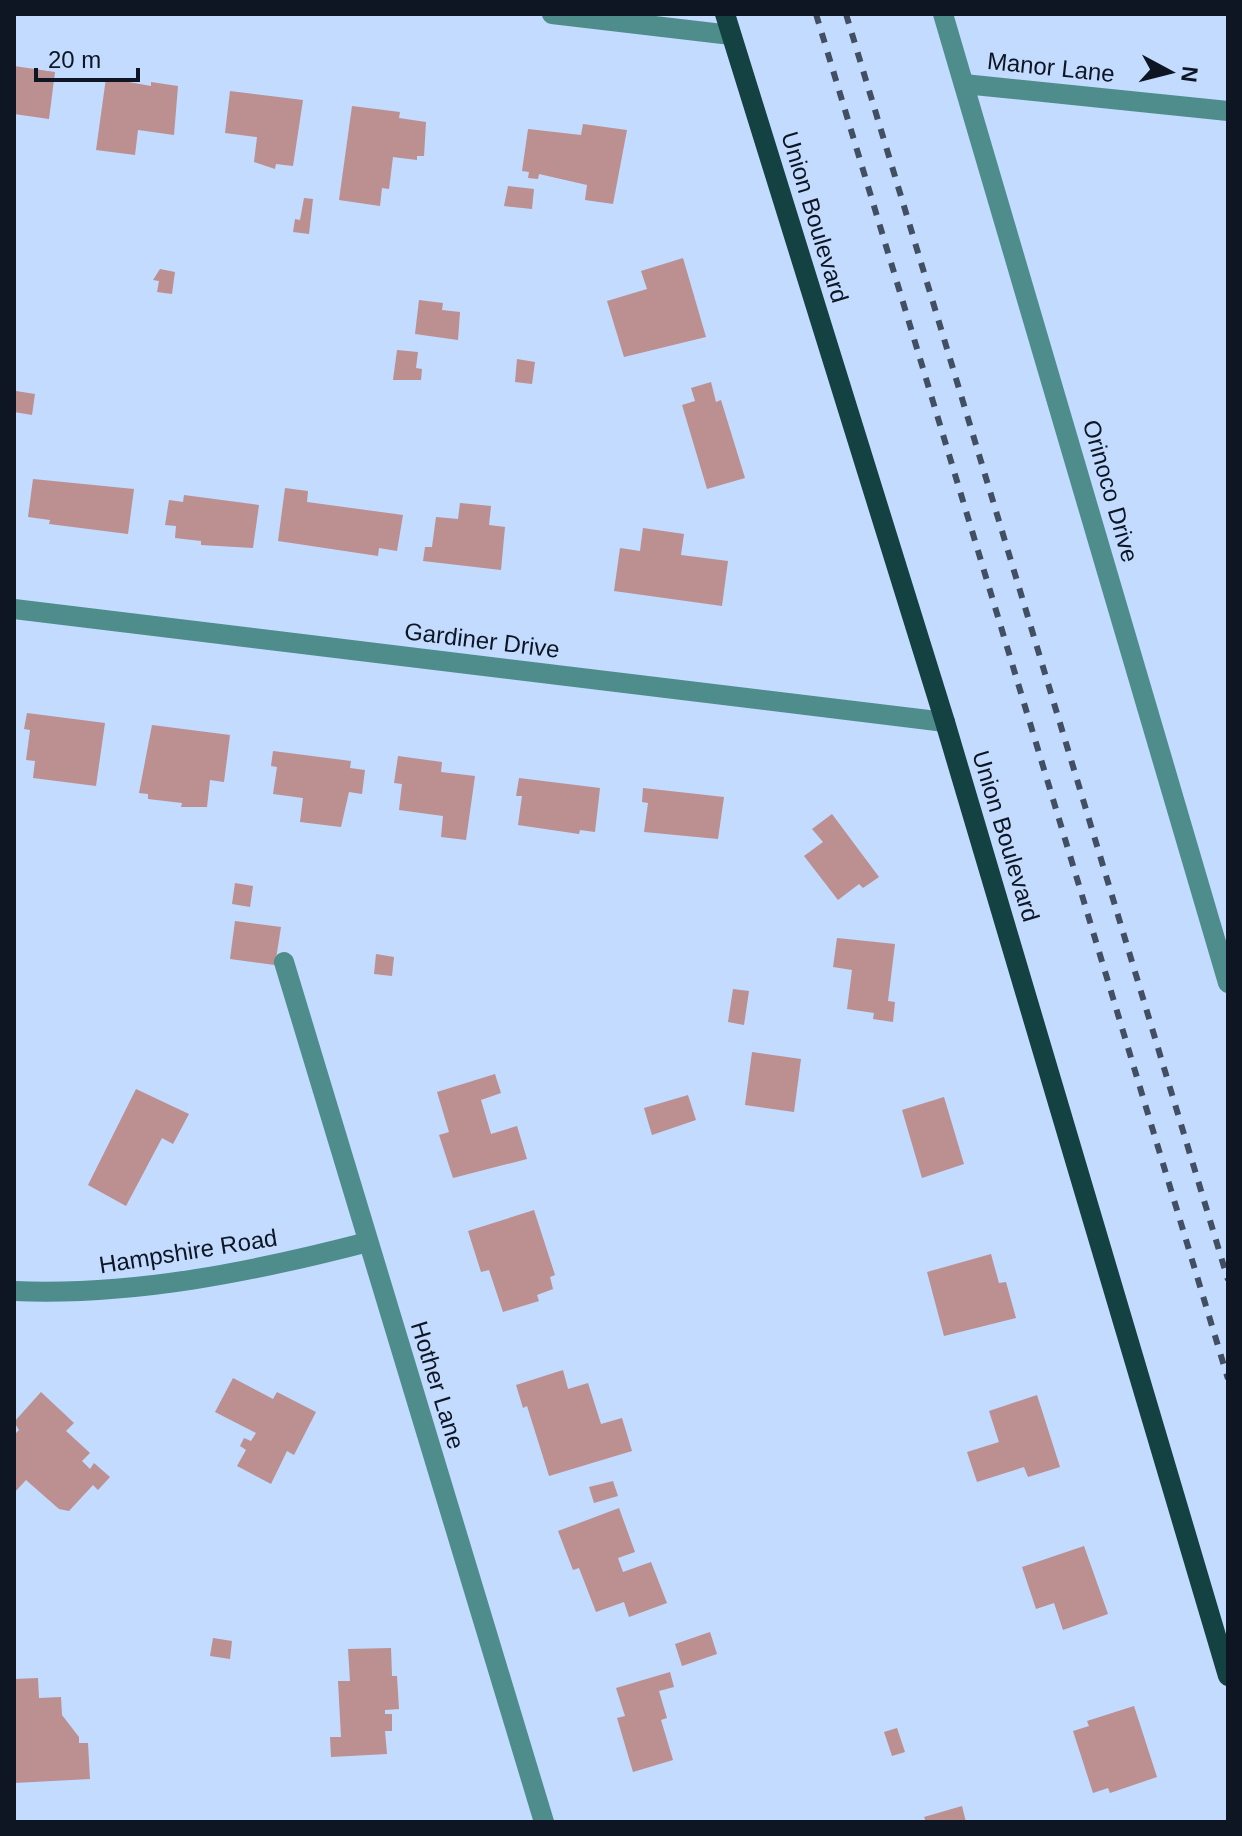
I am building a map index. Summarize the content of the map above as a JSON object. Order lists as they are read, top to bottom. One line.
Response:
{"streets":{"main road":["Union Boulevard"],"street":["Manor Lane","Orinoco Drive","Gardiner Drive","Hampshire Road","Hother Lane"]},"crossings":[["Manor Lane","Orinoco Drive"],["Union Boulevard","Gardiner Drive"],["Hampshire Road","Hother Lane"]],"scale_bar":"20 m","north":"right"}
